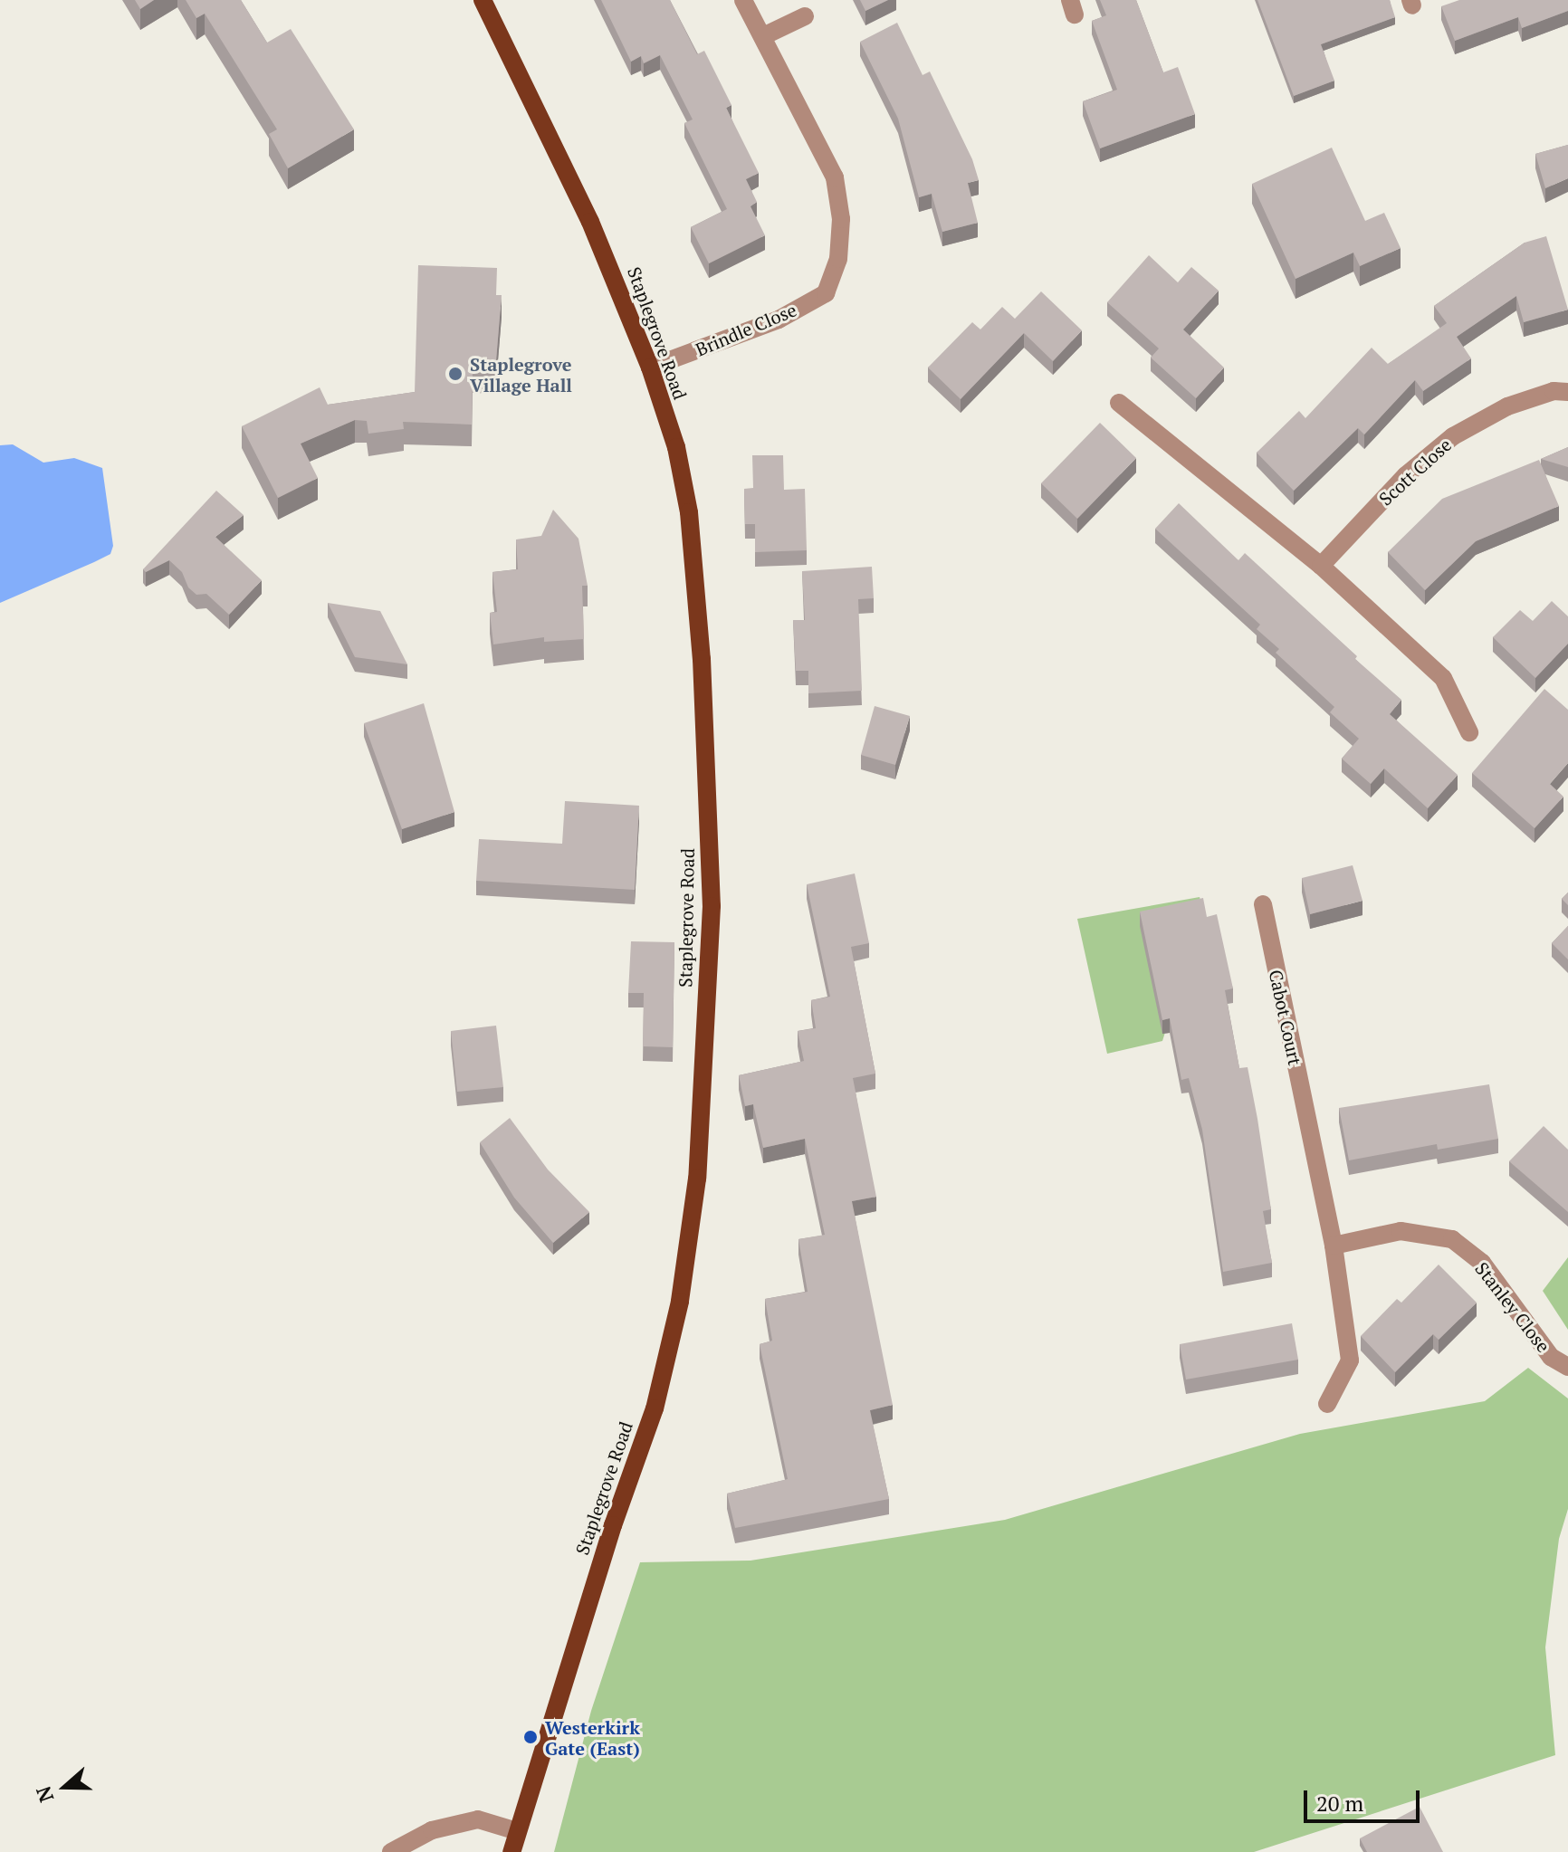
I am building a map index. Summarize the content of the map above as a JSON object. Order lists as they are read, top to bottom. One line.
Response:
{"streets":{"main road":["Staplegrove Road"],"street":["Brindle Close","Scott Close","Cabot Court","Stanley Close"]},"crossings":[["Brindle Close","Staplegrove Road"],["Cabot Court","Stanley Close"]],"places":["Staplegrove Village Hall","Westerkirk Gate (East)"],"scale_bar":"20 m","north":"left"}
